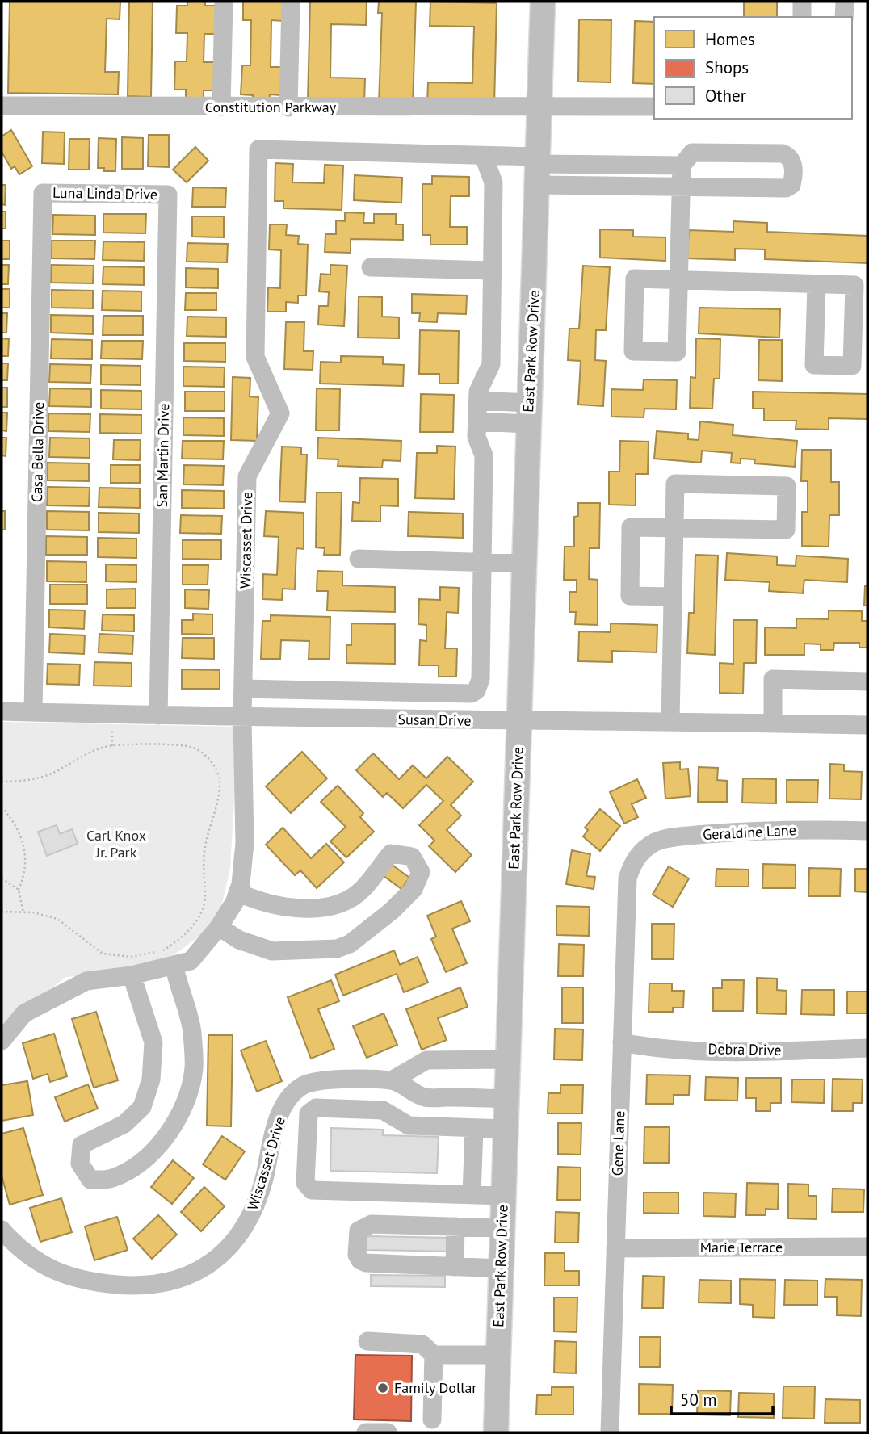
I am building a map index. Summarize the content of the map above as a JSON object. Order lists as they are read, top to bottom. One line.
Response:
{"streets":{"main road":["East Park Row Drive"],"street":["Constitution Parkway","Luna Linda Drive","Casa Bella Drive","San Martin Drive","Wiscasset Drive","Susan Drive","Geraldine Lane","Debra Drive","Gene Lane","Marie Terrace"]},"crossings":[["Constitution Parkway","East Park Row Drive"],["Luna Linda Drive","Casa Bella Drive"],["Luna Linda Drive","San Martin Drive"],["East Park Row Drive","Wiscasset Drive"],["East Park Row Drive","Susan Drive"],["Casa Bella Drive","Susan Drive"],["San Martin Drive","Susan Drive"],["Wiscasset Drive","Susan Drive"],["Geraldine Lane","Gene Lane"],["Debra Drive","Gene Lane"],["Gene Lane","Marie Terrace"]],"parks":["Carl Knox Jr. Park"],"places":["Family Dollar"],"legend":["Homes","Shops","Other"],"scale_bar":"50 m"}
